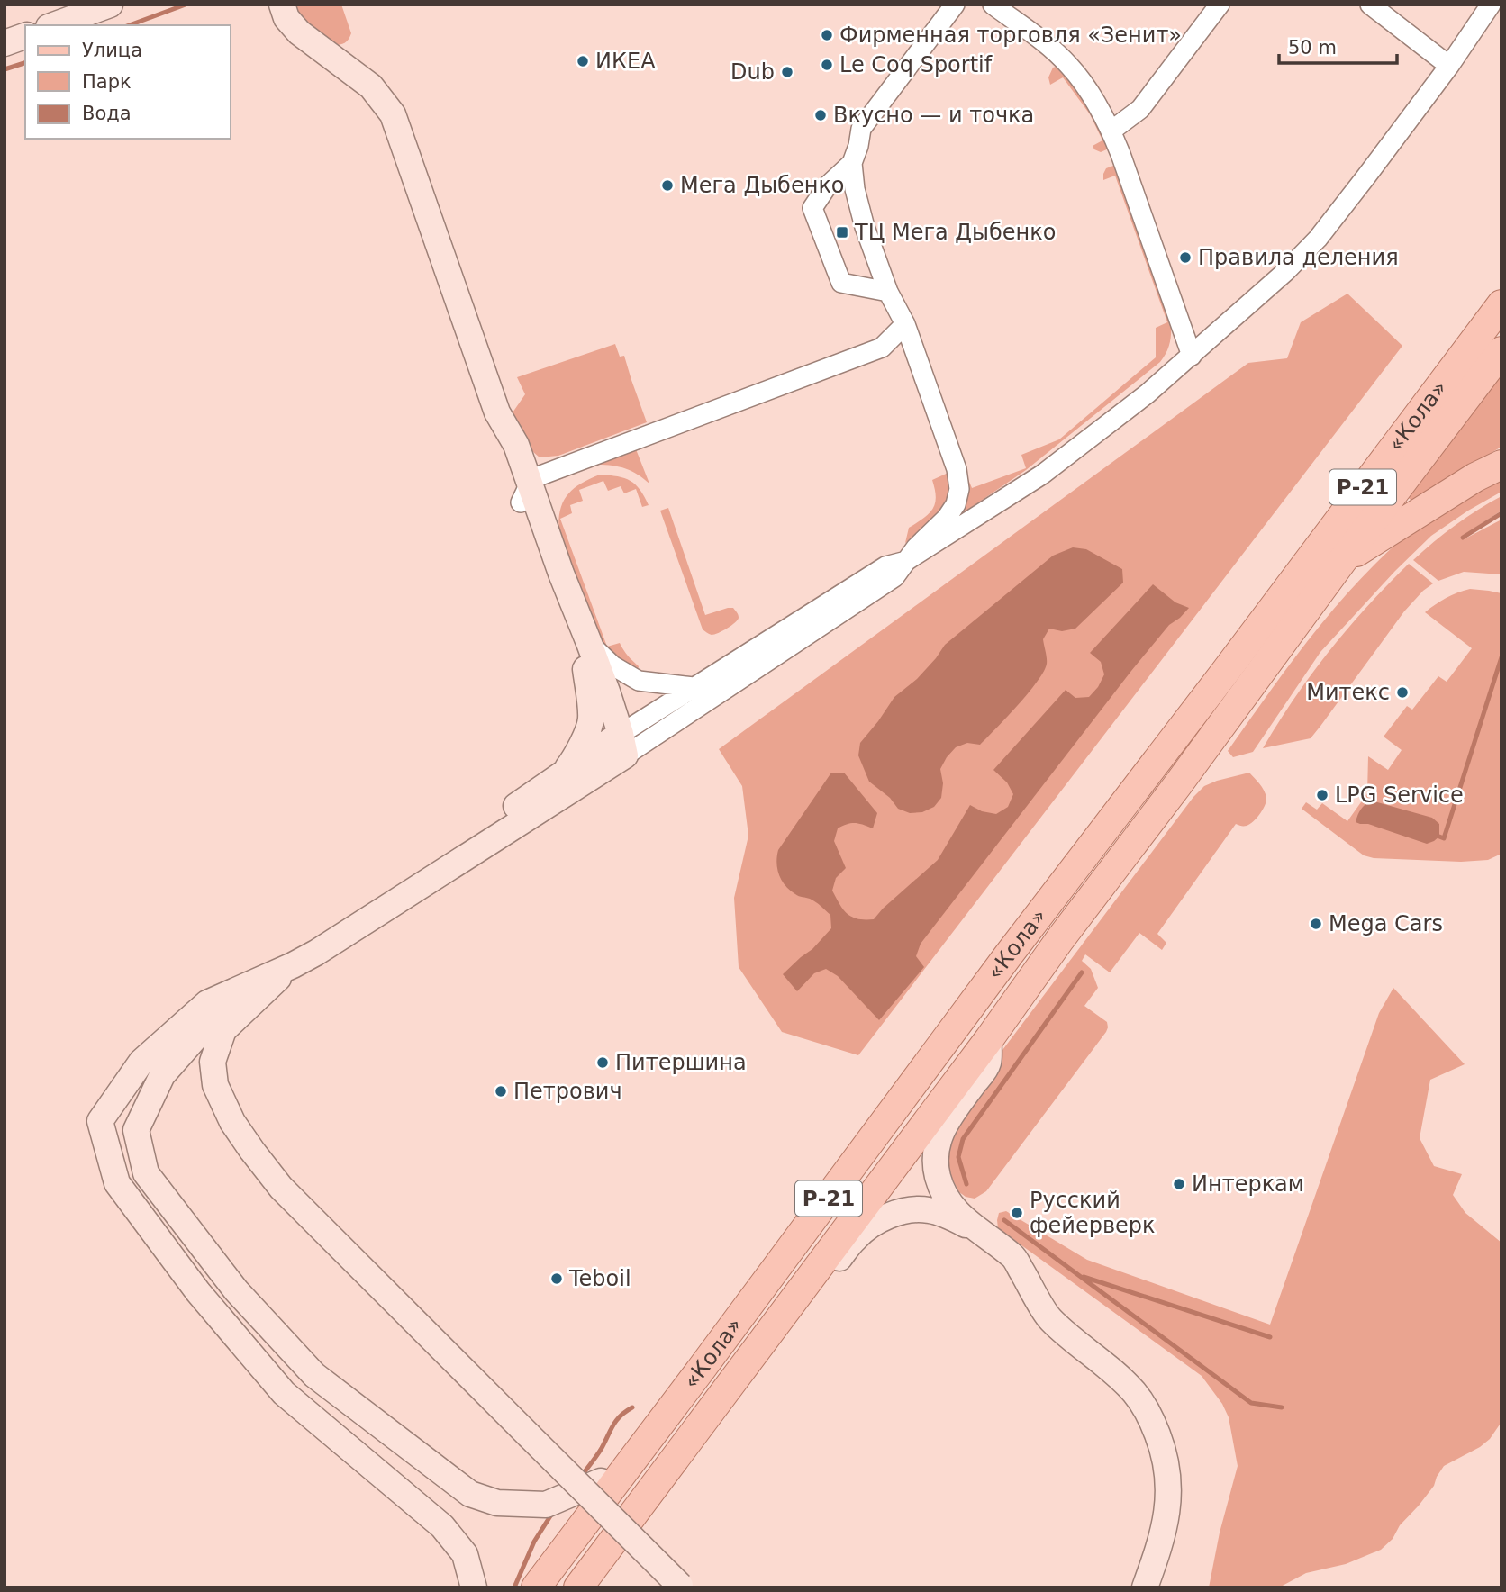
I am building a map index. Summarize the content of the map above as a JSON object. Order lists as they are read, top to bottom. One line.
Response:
{"streets":{"main road":["«Кола»","Р-21"]},"places":{"other":["Фирменная торговля «Зенит»","ИКЕА","Le Coq Sportif","Dub","Вкусно — и точка","Мега Дыбенко","Правила деления","Митекс","LPG Service","Mega Cars","Питершина","Петрович","Интеркам","Русский фейерверк","Teboil"],"transit":["ТЦ Мега Дыбенко"]},"legend":["Улица","Парк","Вода"],"scale_bar":"50 m"}
